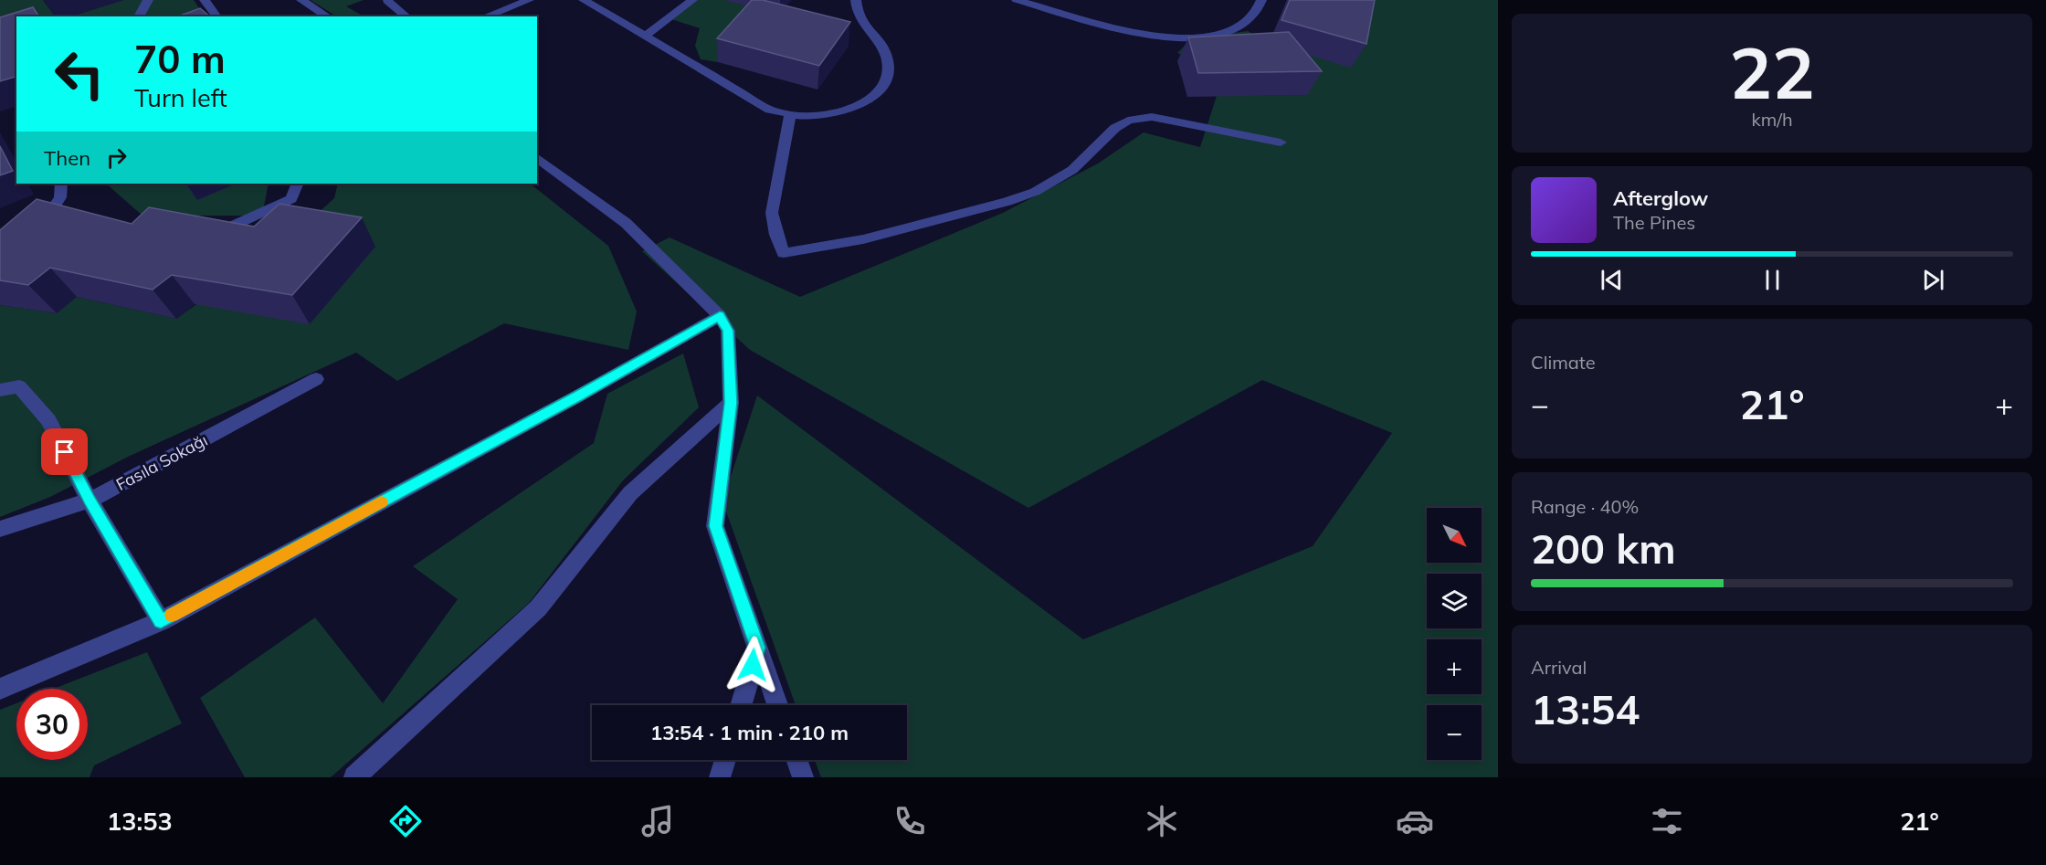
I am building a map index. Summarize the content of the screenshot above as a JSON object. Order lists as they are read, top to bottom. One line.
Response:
{"streets":{"street":["Fasıla Sokağı"]},"north":"bottom right","page":{"tile":[["22","km/h"],"Climate",["Range · 40%","200 km"],["Arrival","13:54"]],"turn":["70 m","Turn left"],"then":"Then","song":["Afterglow","The Pines"],"heat":["−","21°","+"],"map_buttons":["+","−"],"limit":"30","trip":"13:54 · 1 min · 210 m","tabs":["13:53","21°"]}}
